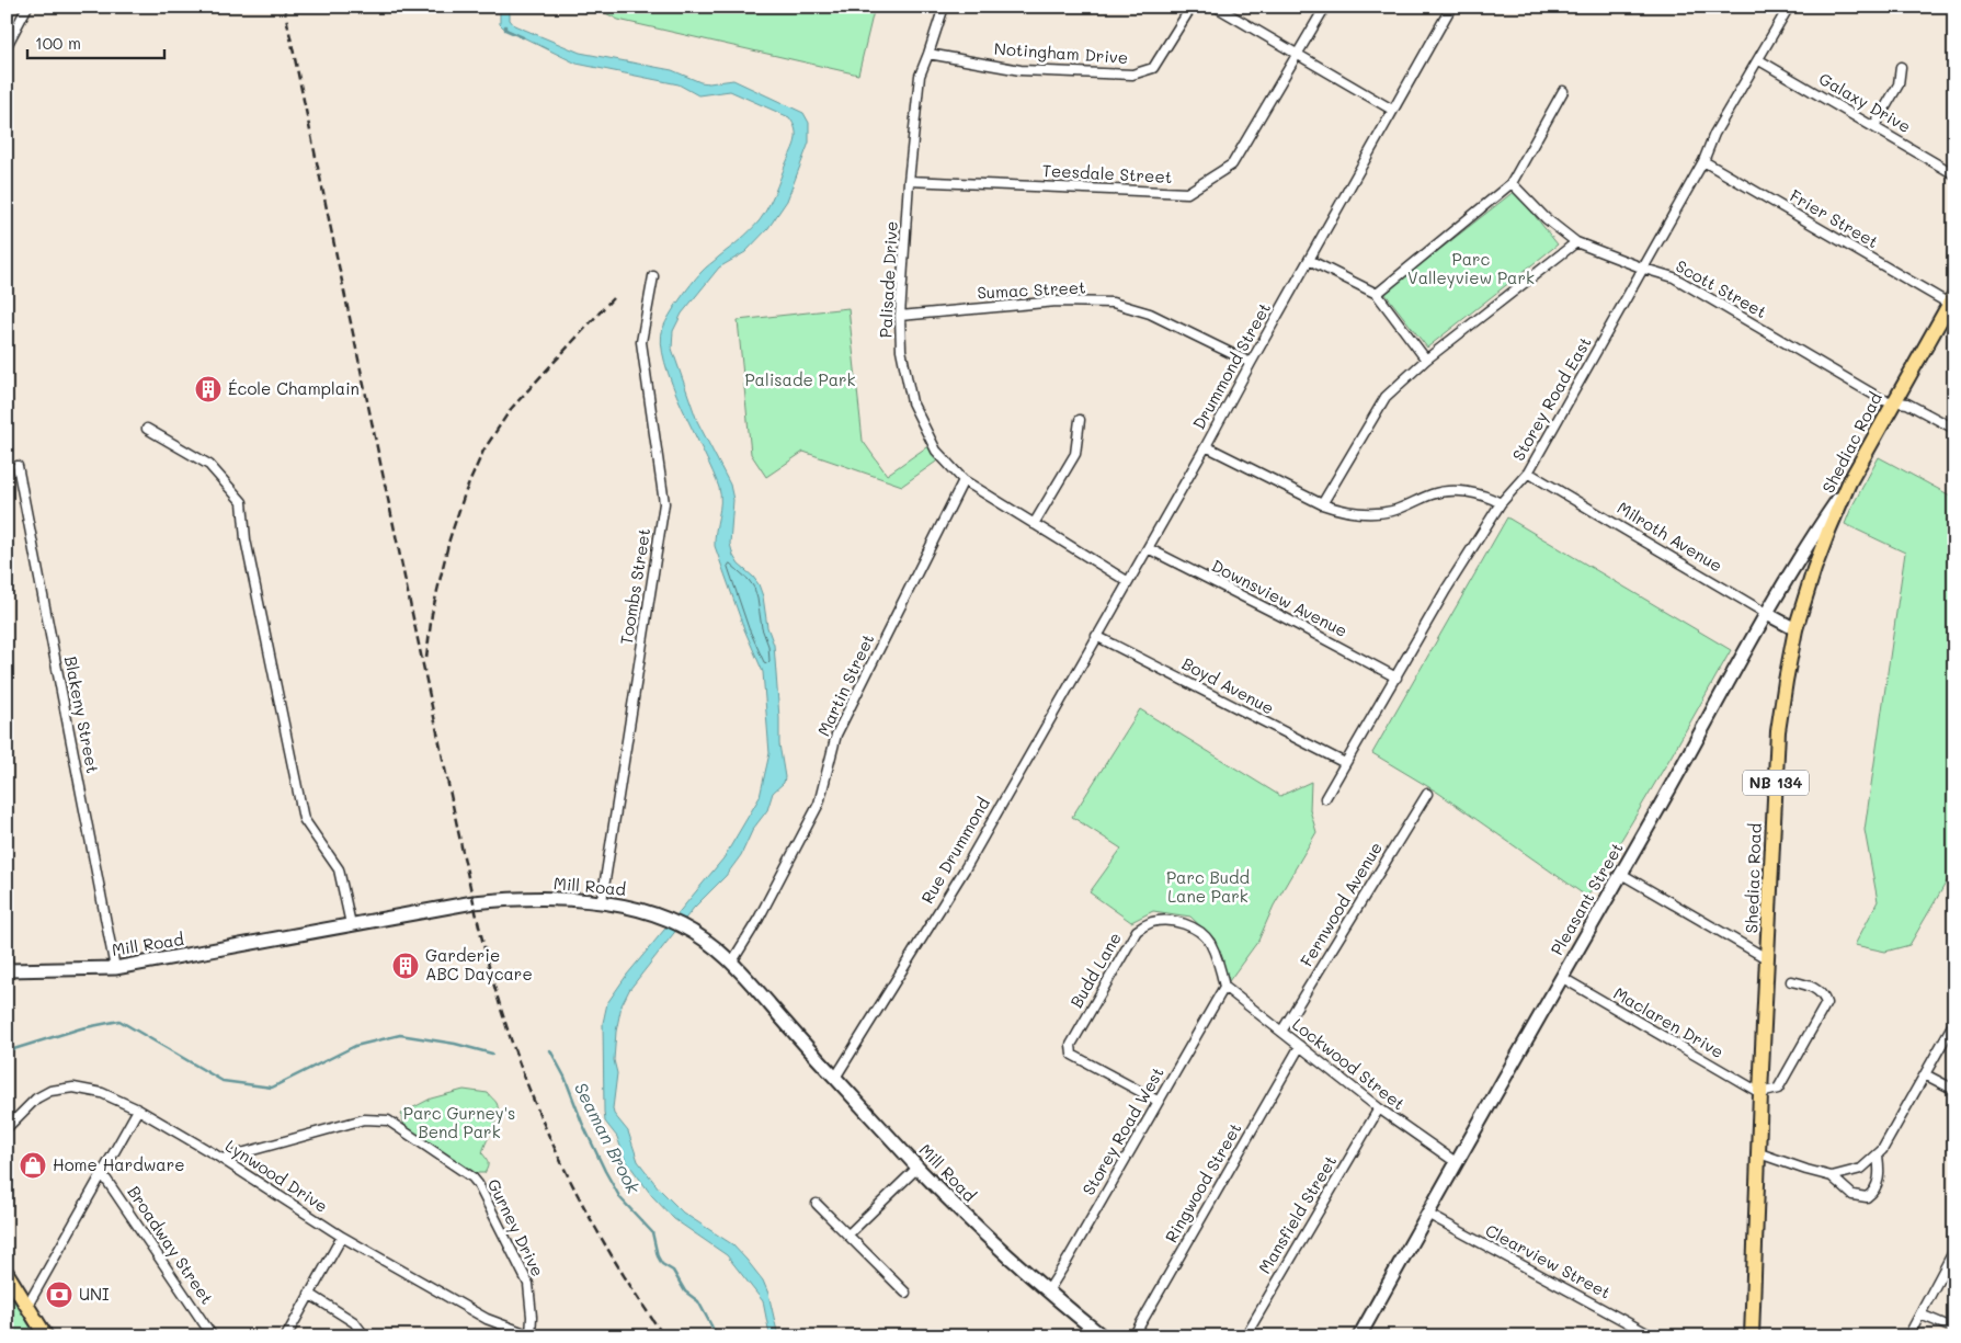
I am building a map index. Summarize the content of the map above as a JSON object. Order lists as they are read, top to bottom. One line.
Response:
{"streets":{"main road":["Shediac Road","NB 134"],"street":["Notingham Drive","Galaxy Drive","Teesdale Street","Frier Street","Palisade Drive","Scott Street","Sumac Street","Drummond Street","Storey Road East","Milroth Avenue","Toombs Street","Downsview Avenue","Martin Street","Boyd Avenue","Blakeny Street","Rue Drummond","Mill Road","Pleasant Street","Fernwood Avenue","Budd Lane","Maclaren Drive","Lockwood Street","Storey Road West","Lynwood Drive","Ringwood Street","Mansfield Street","Gurney Drive","Broadway Street","Clearview Street"]},"crossings":[["Notingham Drive","Palisade Drive"],["Galaxy Drive","Storey Road East"],["Teesdale Street","Palisade Drive"],["Frier Street","Storey Road East"],["Frier Street","Shediac Road"],["Palisade Drive","Sumac Street"],["Palisade Drive","Drummond Street"],["Palisade Drive","Martin Street"],["Scott Street","Storey Road East"],["Scott Street","Shediac Road"],["Sumac Street","Drummond Street"],["Drummond Street","Downsview Avenue"],["Drummond Street","Boyd Avenue"],["Drummond Street","Rue Drummond"],["Storey Road East","Milroth Avenue"],["Storey Road East","Downsview Avenue"],["Storey Road East","Boyd Avenue"],["Shediac Road","Milroth Avenue"],["Shediac Road","Pleasant Street"],["Shediac Road","Maclaren Drive"],["Milroth Avenue","Pleasant Street"],["Toombs Street","Mill Road"],["Martin Street","Mill Road"],["Boyd Avenue","Rue Drummond"],["Blakeny Street","Mill Road"],["Rue Drummond","Mill Road"],["Mill Road","Storey Road West"],["Pleasant Street","Maclaren Drive"],["Pleasant Street","Lockwood Street"],["Pleasant Street","Clearview Street"],["Fernwood Avenue","Lockwood Street"],["Budd Lane","Lockwood Street"],["Budd Lane","Storey Road West"],["Lockwood Street","Storey Road West"],["Lockwood Street","Ringwood Street"],["Lockwood Street","Mansfield Street"],["Lynwood Drive","Gurney Drive"]],"water":["Seaman Brook"],"parks":["Parc Valleyview Park","Palisade Park","Parc Budd Lane Park","Parc Gurney's Bend Park"],"places":{"building":["École Champlain","Garderie ABC Daycare"],"shop":["Home Hardware"],"bank":["UNI"]},"scale_bar":"100 m"}
